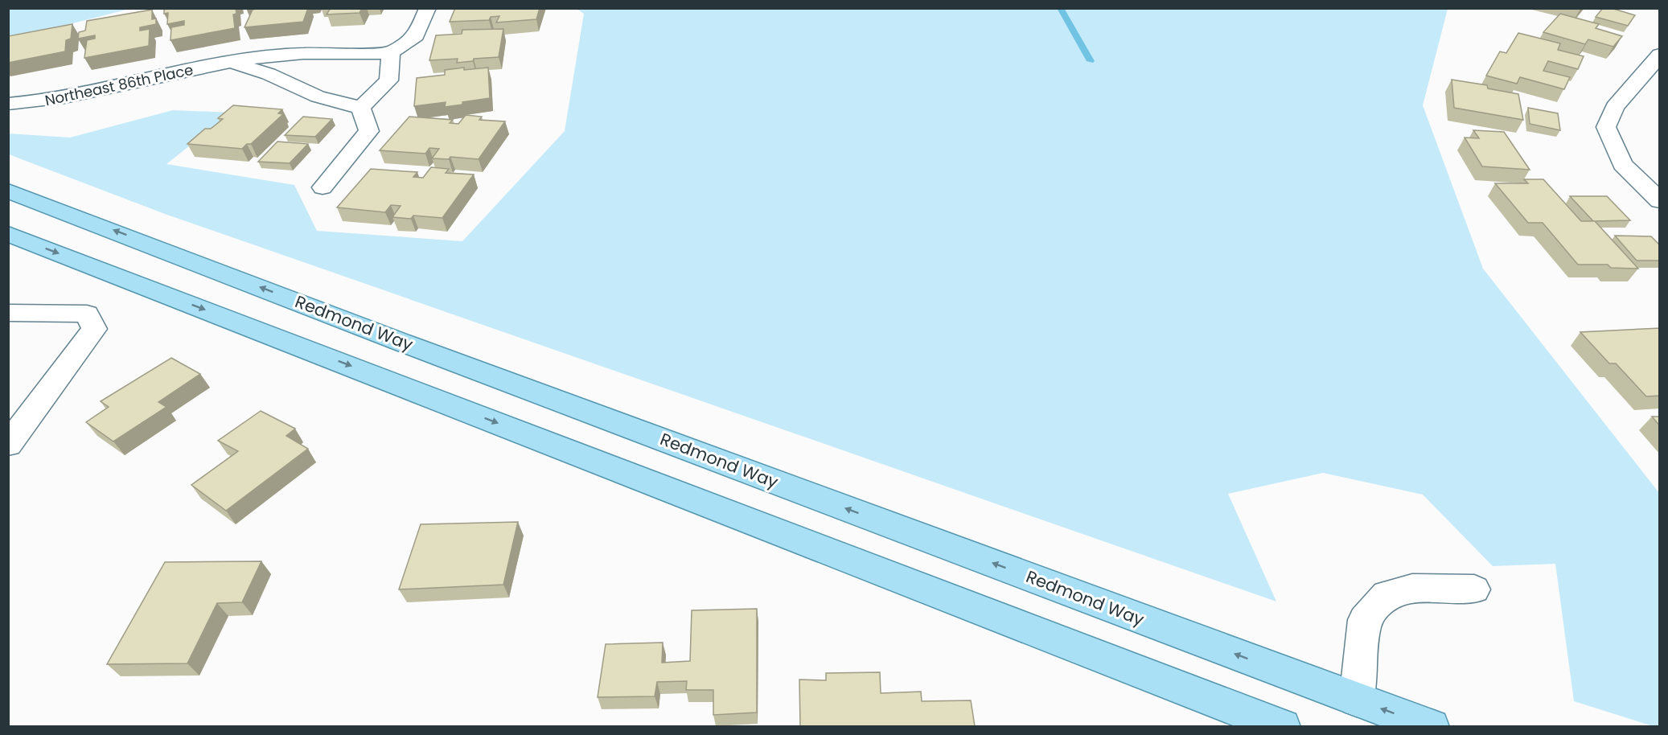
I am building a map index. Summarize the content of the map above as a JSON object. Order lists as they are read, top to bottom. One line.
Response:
{"streets":{"main road":["Redmond Way"],"street":["Northeast 86th Place"]}}
